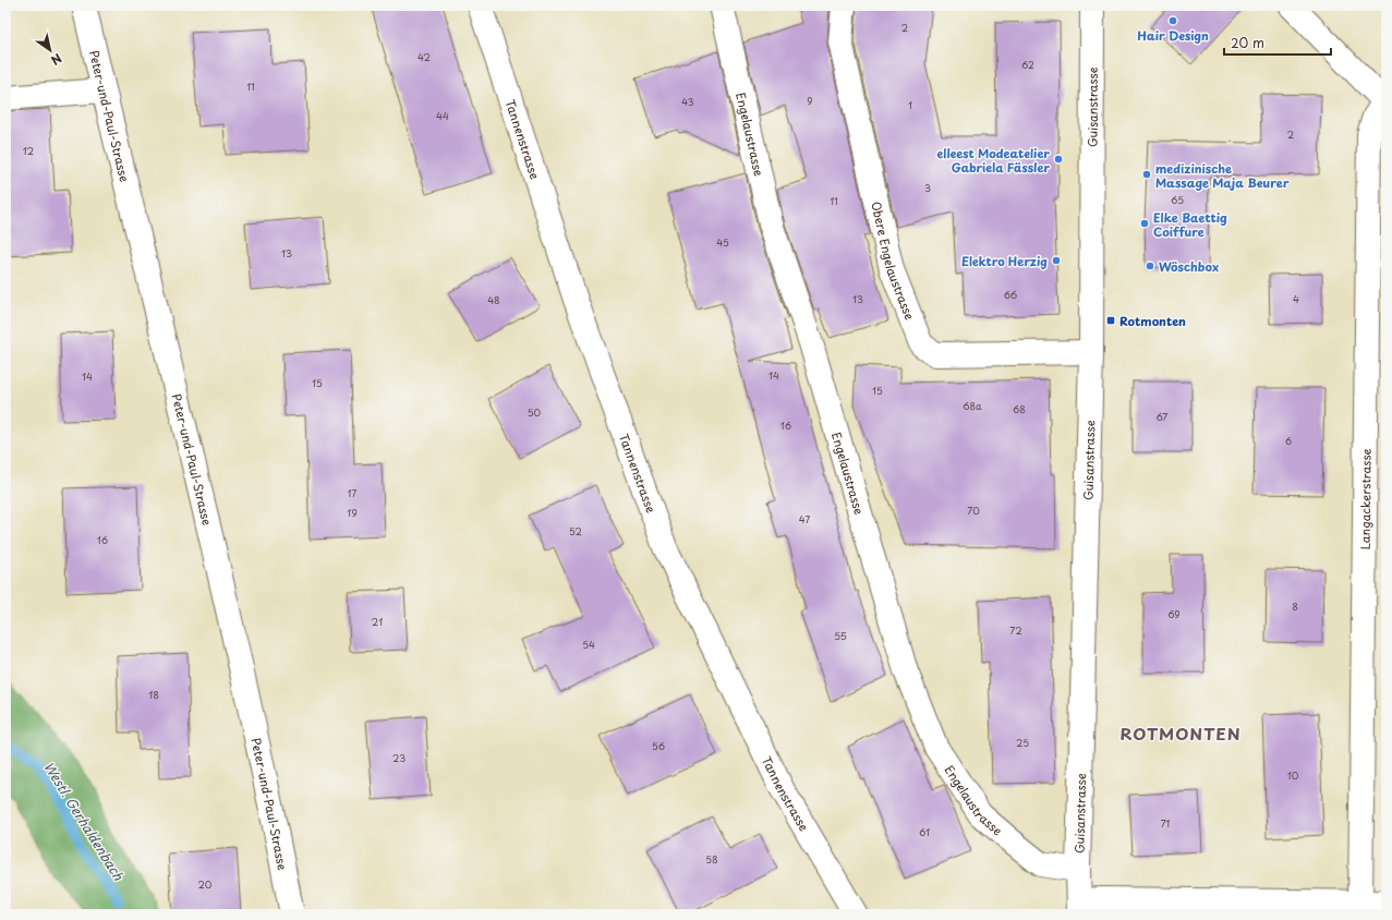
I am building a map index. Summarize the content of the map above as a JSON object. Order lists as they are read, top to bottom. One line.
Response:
{"streets":{"street":["Guisanstrasse","Peter-und-Paul-Strasse","Engelaustrasse","Tannenstrasse","Obere Engelaustrasse","Langackerstrasse"]},"crossings":[["Guisanstrasse","Engelaustrasse"],["Guisanstrasse","Obere Engelaustrasse"]],"districts":["ROTMONTEN"],"water":["Westl. Gerhaldenbach"],"places":{"other":["Hair Design","elleest Modeatelier Gabriela Fässler","medizinische Massage Maja Beurer","Elke Baettig Coiffure","Elektro Herzig","Wöschbox"],"transit":["Rotmonten"]},"house_numbers":["2","42","62","11","9","43","1","44","2","12","3","65","11","45","13","66","13","4","48","14","14","15","15","68a","68","50","67","16","6","17","70","19","47","52","16","8","69","21","72","55","54","18","25","56","23","10","71","61","58","20"],"scale_bar":"20 m","north":"bottom right"}
